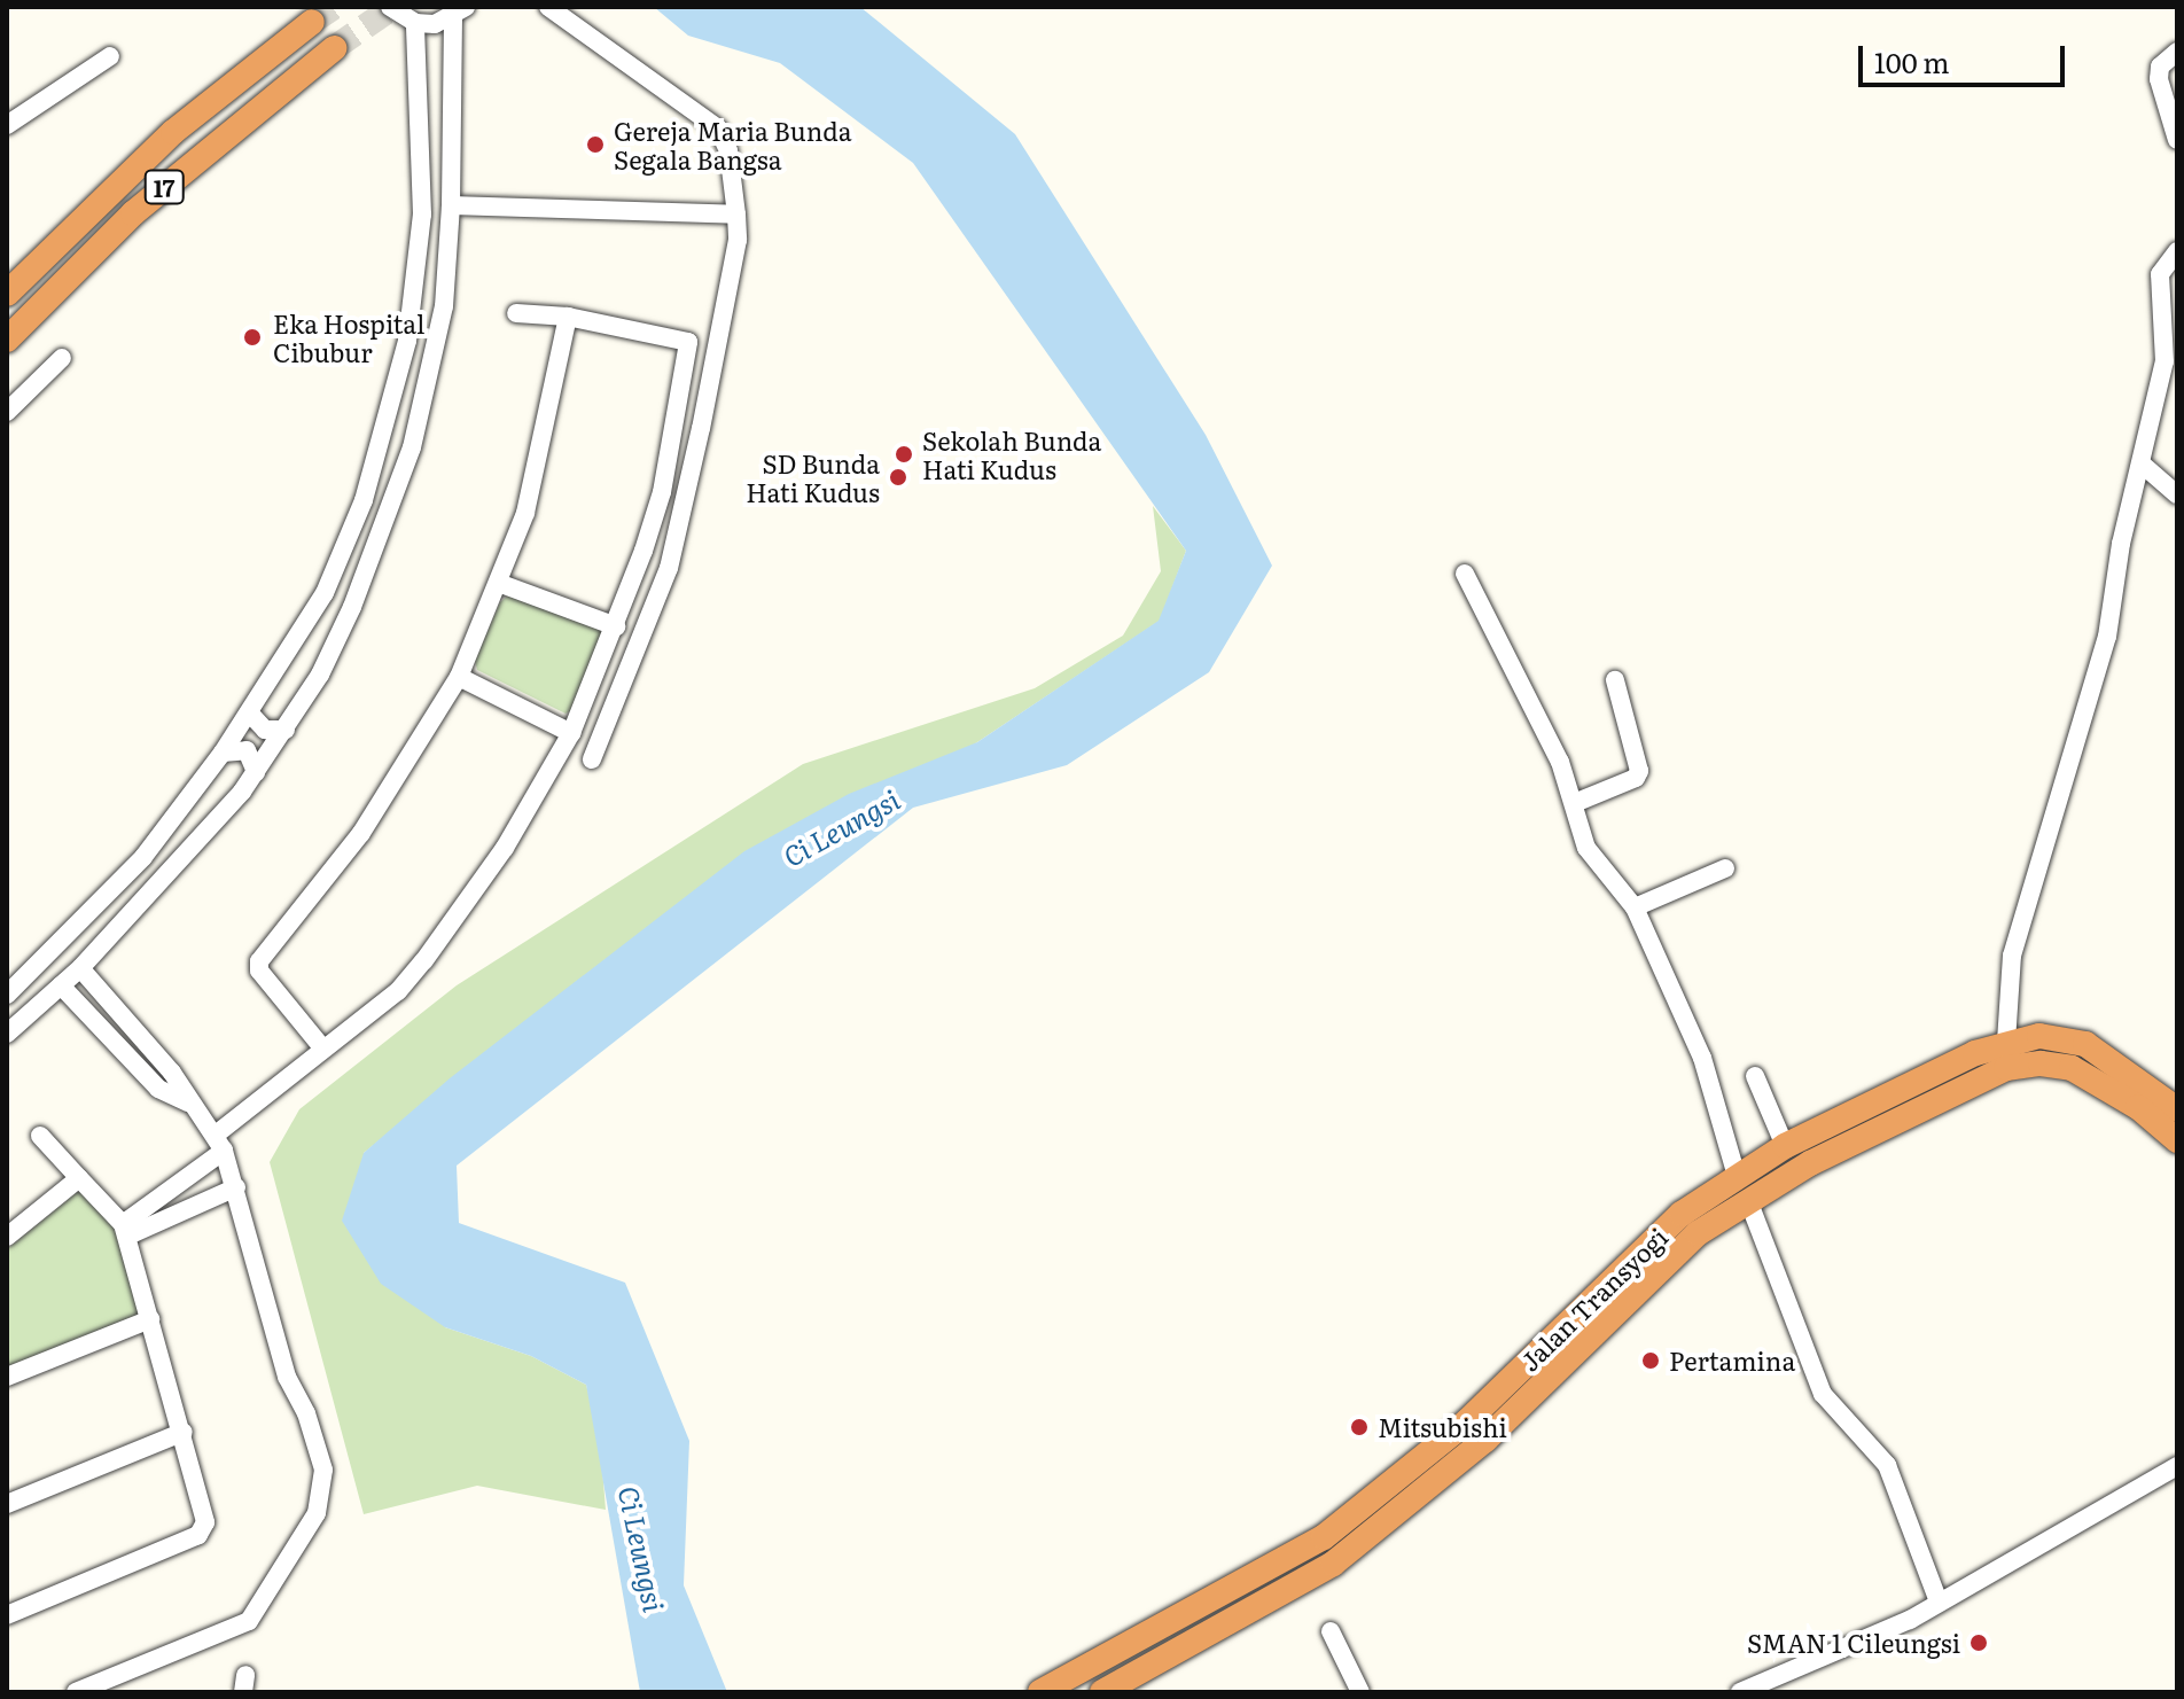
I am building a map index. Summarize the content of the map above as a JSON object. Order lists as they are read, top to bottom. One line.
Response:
{"streets":{"highway":["17","Jalan Transyogi"]},"water":["Ci Leungsi"],"places":["Gereja Maria Bunda Segala Bangsa","Eka Hospital Cibubur","Sekolah Bunda Hati Kudus","SD Bunda Hati Kudus","Pertamina","Mitsubishi","SMAN 1 Cileungsi"],"scale_bar":"100 m"}
